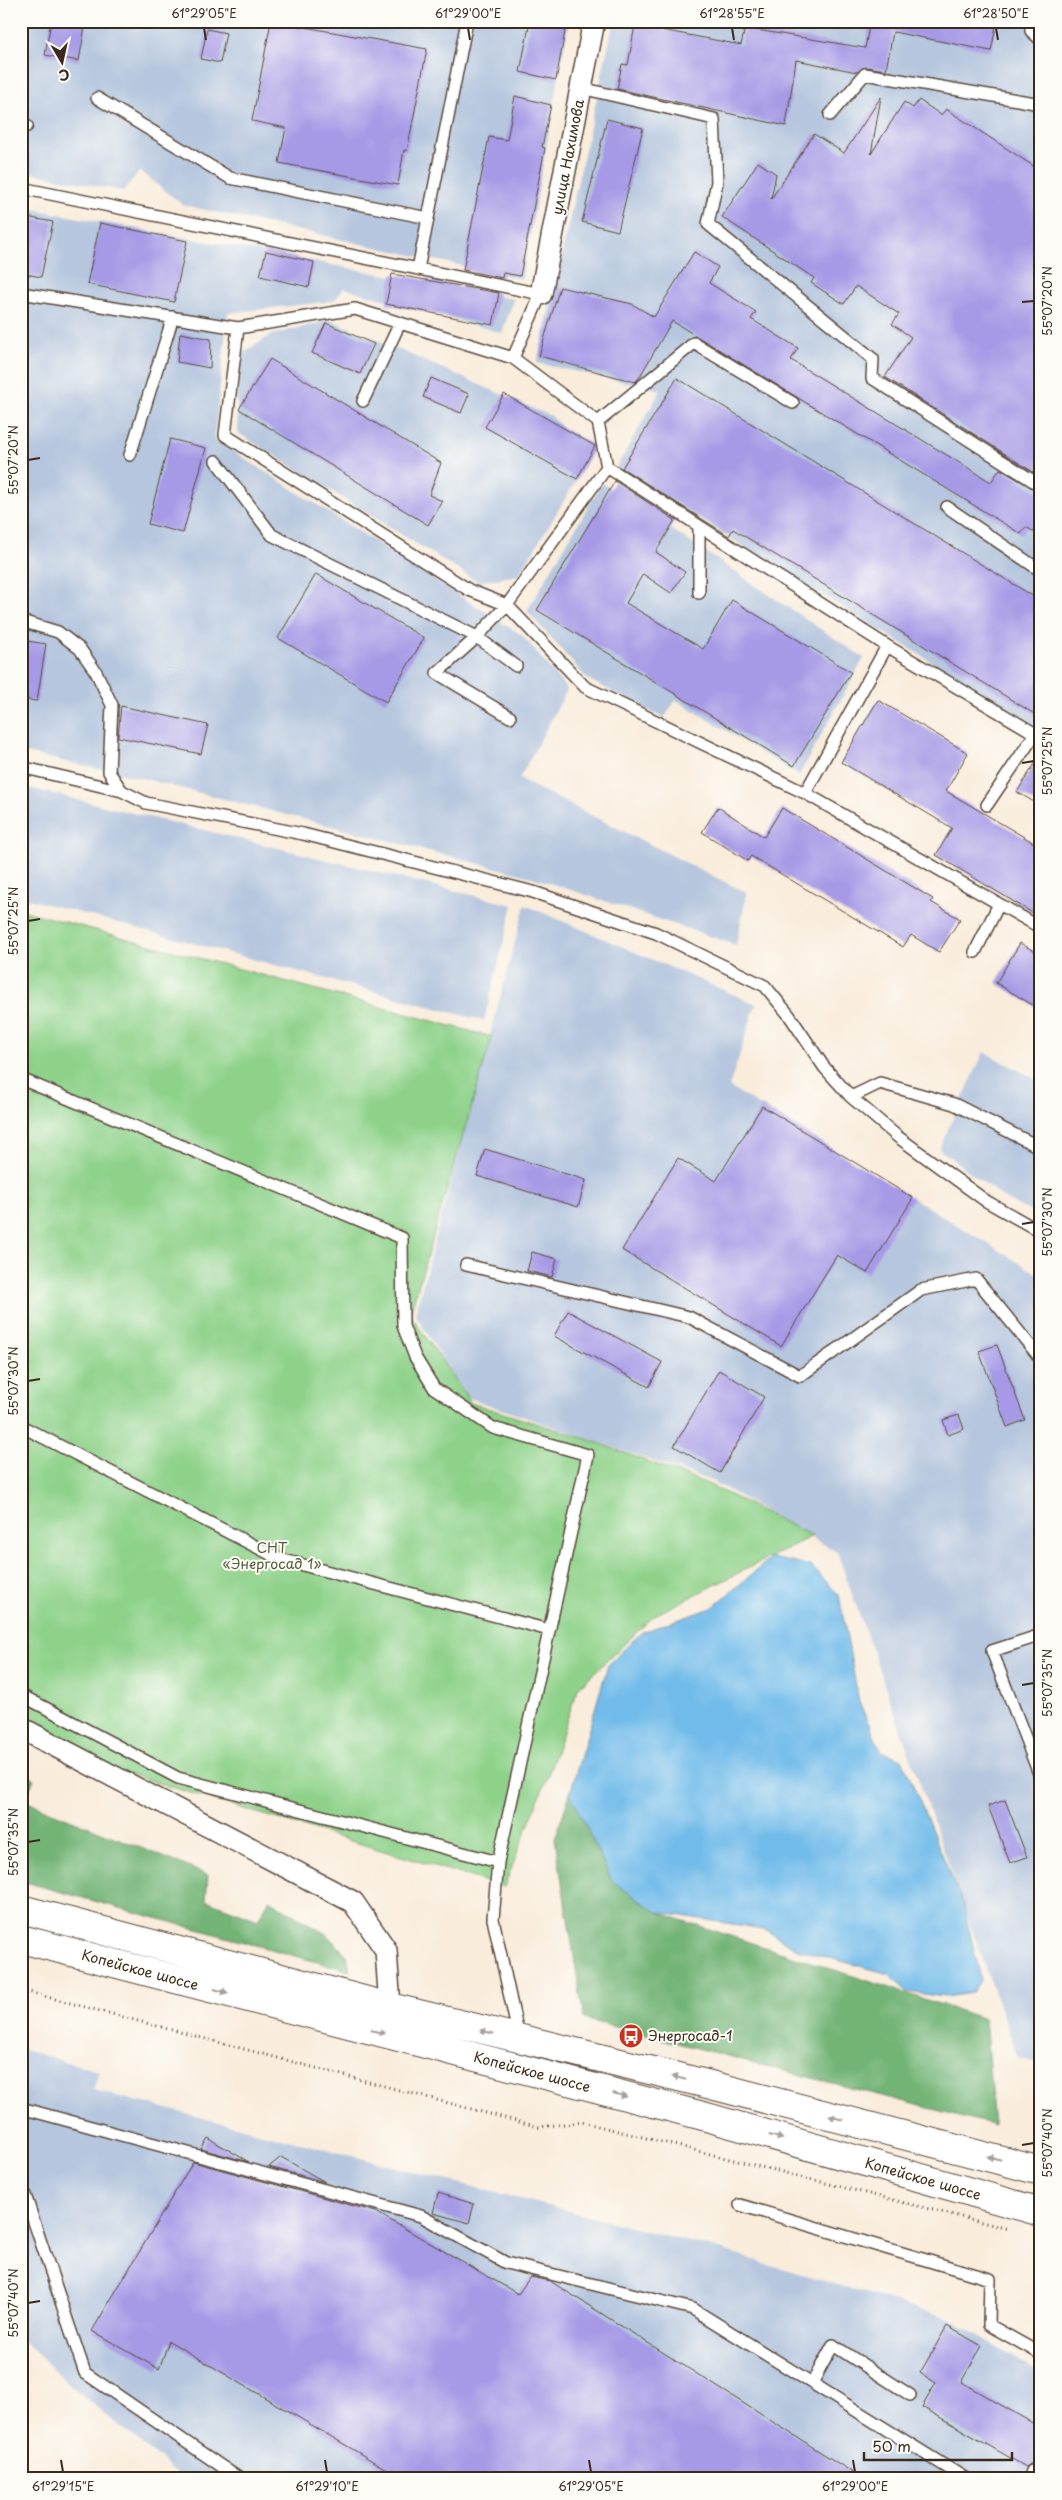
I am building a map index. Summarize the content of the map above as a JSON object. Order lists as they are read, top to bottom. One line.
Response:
{"streets":{"main road":["Копейское шоссе"],"street":["улица Нахимова"]},"parks":["СНТ «Энергосад 1»"],"places":{"bus stop":["Энергосад-1"]},"scale_bar":"50 m","north":"bottom","coordinates":["61°29'05\"E","61°29'00\"E","61°28'55\"E","61°28'50\"E","55°07'20\"N","55°07'25\"N","55°07'30\"N","55°07'35\"N","55°07'40\"N","61°29'15\"E","61°29'10\"E"]}
